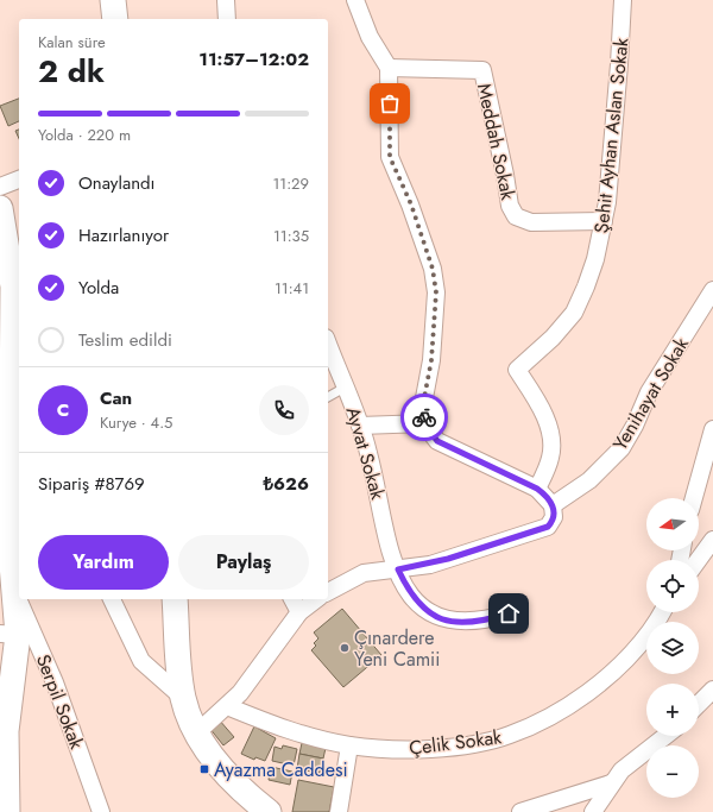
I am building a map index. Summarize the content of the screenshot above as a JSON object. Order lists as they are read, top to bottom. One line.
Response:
{"streets":{"street":["Şehit Ayhan Aslan Sokak","Meddah Sokak","Yenihayat Sokak","Ayvat Sokak","Serpil Sokak","Çelik Sokak"]},"crossings":[["Şehit Ayhan Aslan Sokak","Meddah Sokak"]],"places":{"other":["Çınardere Yeni Camii"],"transit":["Ayazma Caddesi"]},"north":"left","page":{"heading":["2 dk","Kalan süre","11:57–12:02"],"panel":["Can","Kurye · 4.5","Sipariş #8769","₺626"],"bar":"Yolda · 220 m","list":[["Onaylandı","11:29"],["Hazırlanıyor","11:35"],["Yolda","11:41"],"Teslim edildi"],"round":"C","map_buttons":["+","−"],"buttons":["Yardım","Paylaş"]}}
